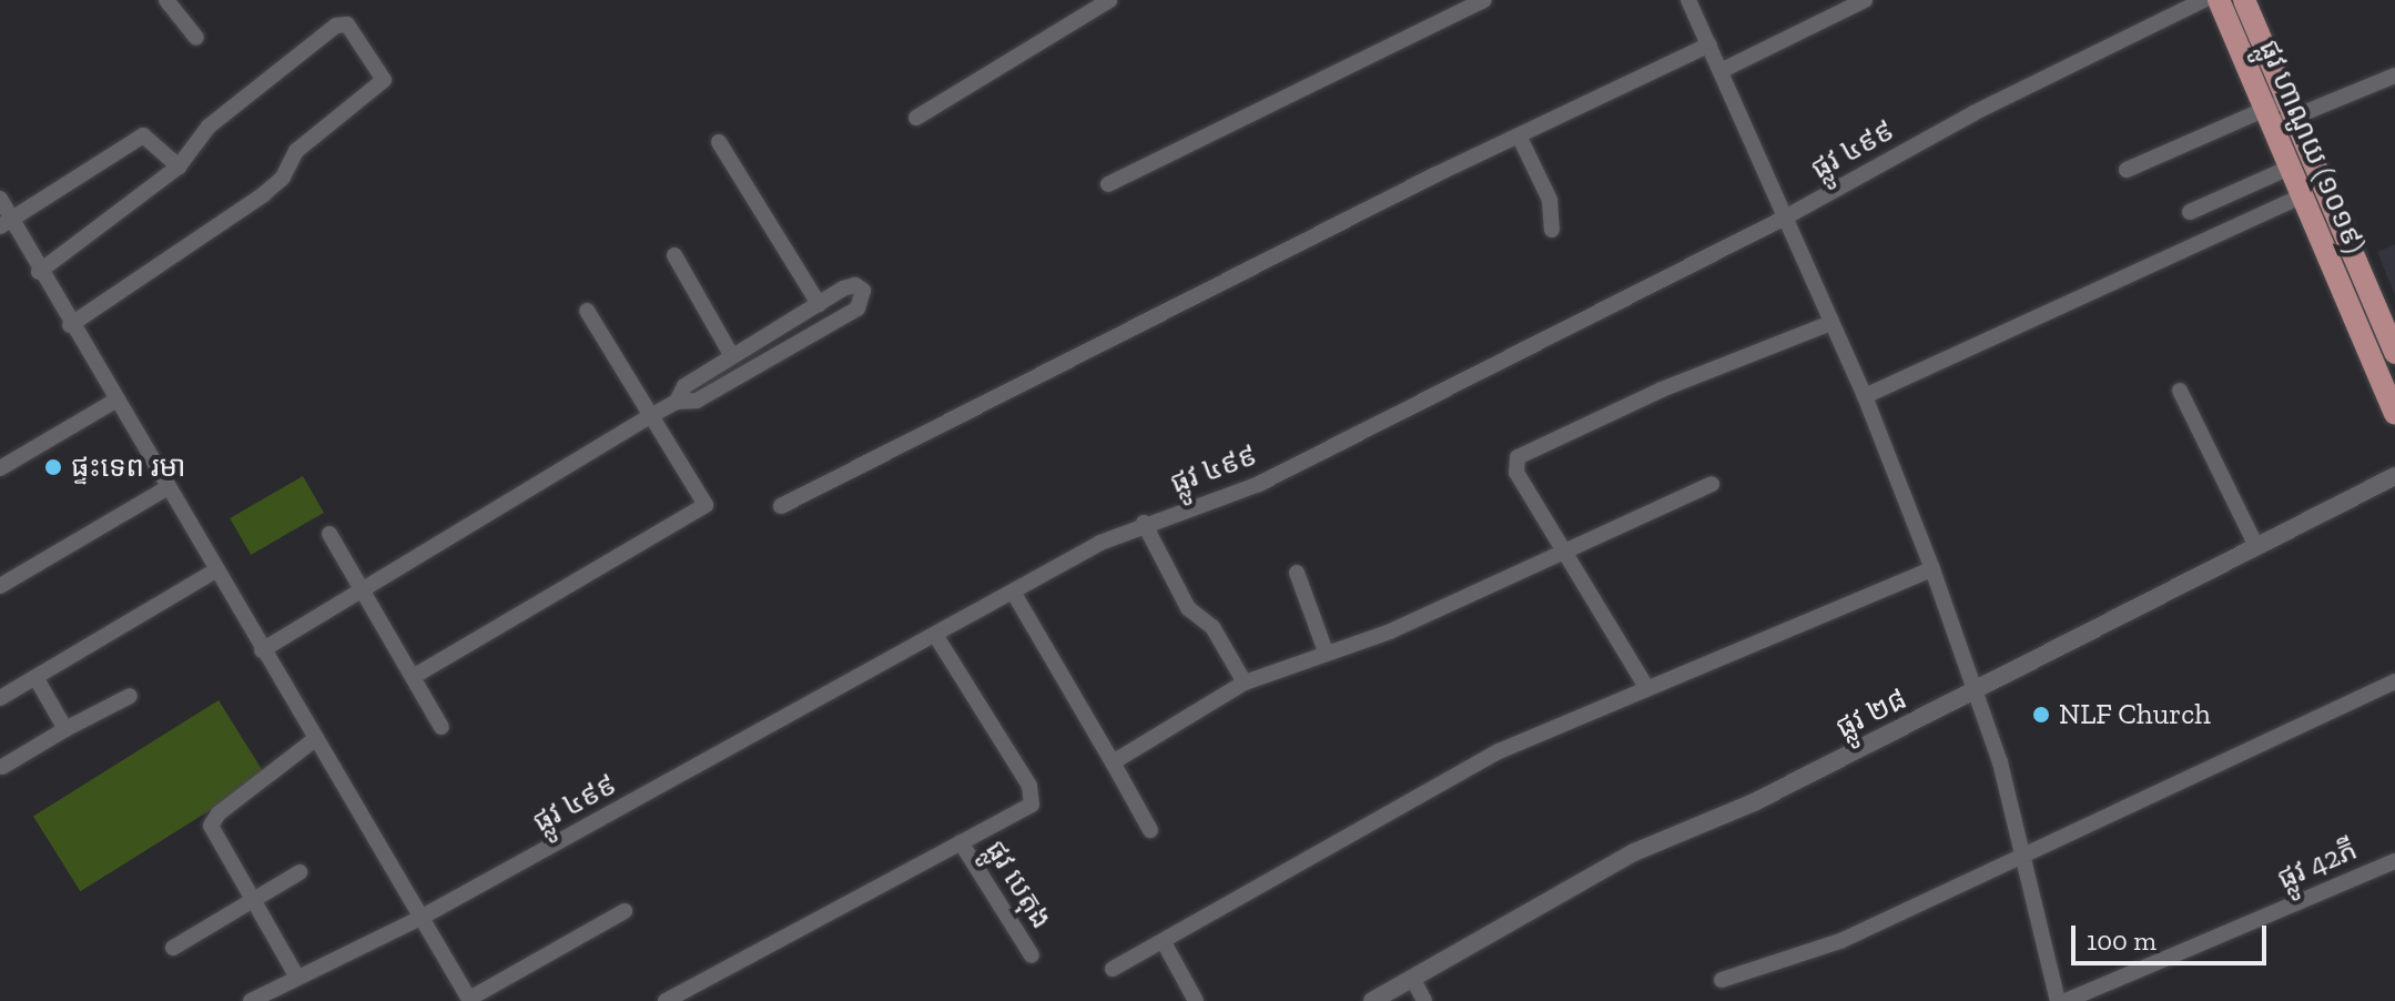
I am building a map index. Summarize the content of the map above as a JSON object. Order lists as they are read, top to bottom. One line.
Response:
{"streets":{"main road":["ផ្លូវ ហាណូយ (១០១៩)"],"street":["ផ្លូវ ៤៩៩","ផ្លូវ ២៨","ផ្លូវ 42ភី","ផ្លូវ បេតុង"]},"places":["ផ្ទះទេព រមា","NLF Church"],"scale_bar":"100 m"}
